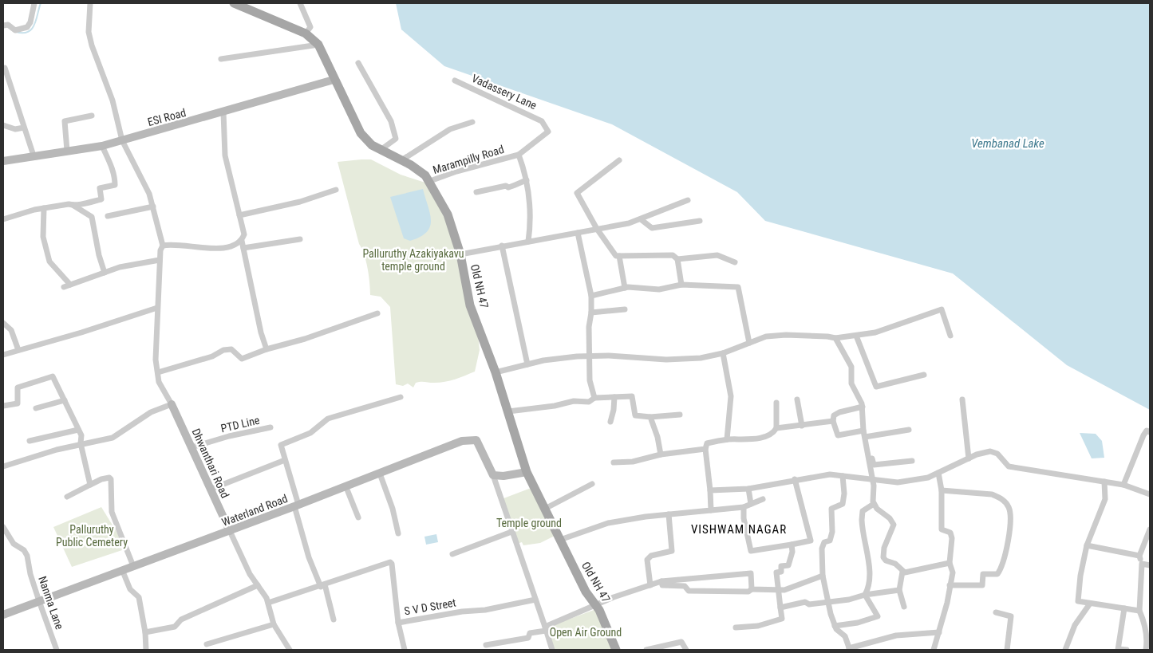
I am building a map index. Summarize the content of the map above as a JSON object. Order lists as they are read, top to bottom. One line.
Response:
{"streets":{"main road":["ESI Road","Old NH 47","Dhwanthari Road","Waterland Road"],"street":["Vadassery Lane","Marampilly Road","PTD Line","Nanma Lane","S V D Street"]},"crossings":[["Vadassery Lane","Marampilly Road"],["ESI Road","Old NH 47"],["Marampilly Road","Old NH 47"],["PTD Line","Dhwanthari Road"],["Dhwanthari Road","Waterland Road"],["Waterland Road","Nanma Lane"]],"districts":["VISHWAM NAGAR"],"water":["Vembanad Lake"],"parks":["Palluruthy Azakiyakavu temple ground","Temple ground","Palluruthy Public Cemetery","Open Air Ground"]}
